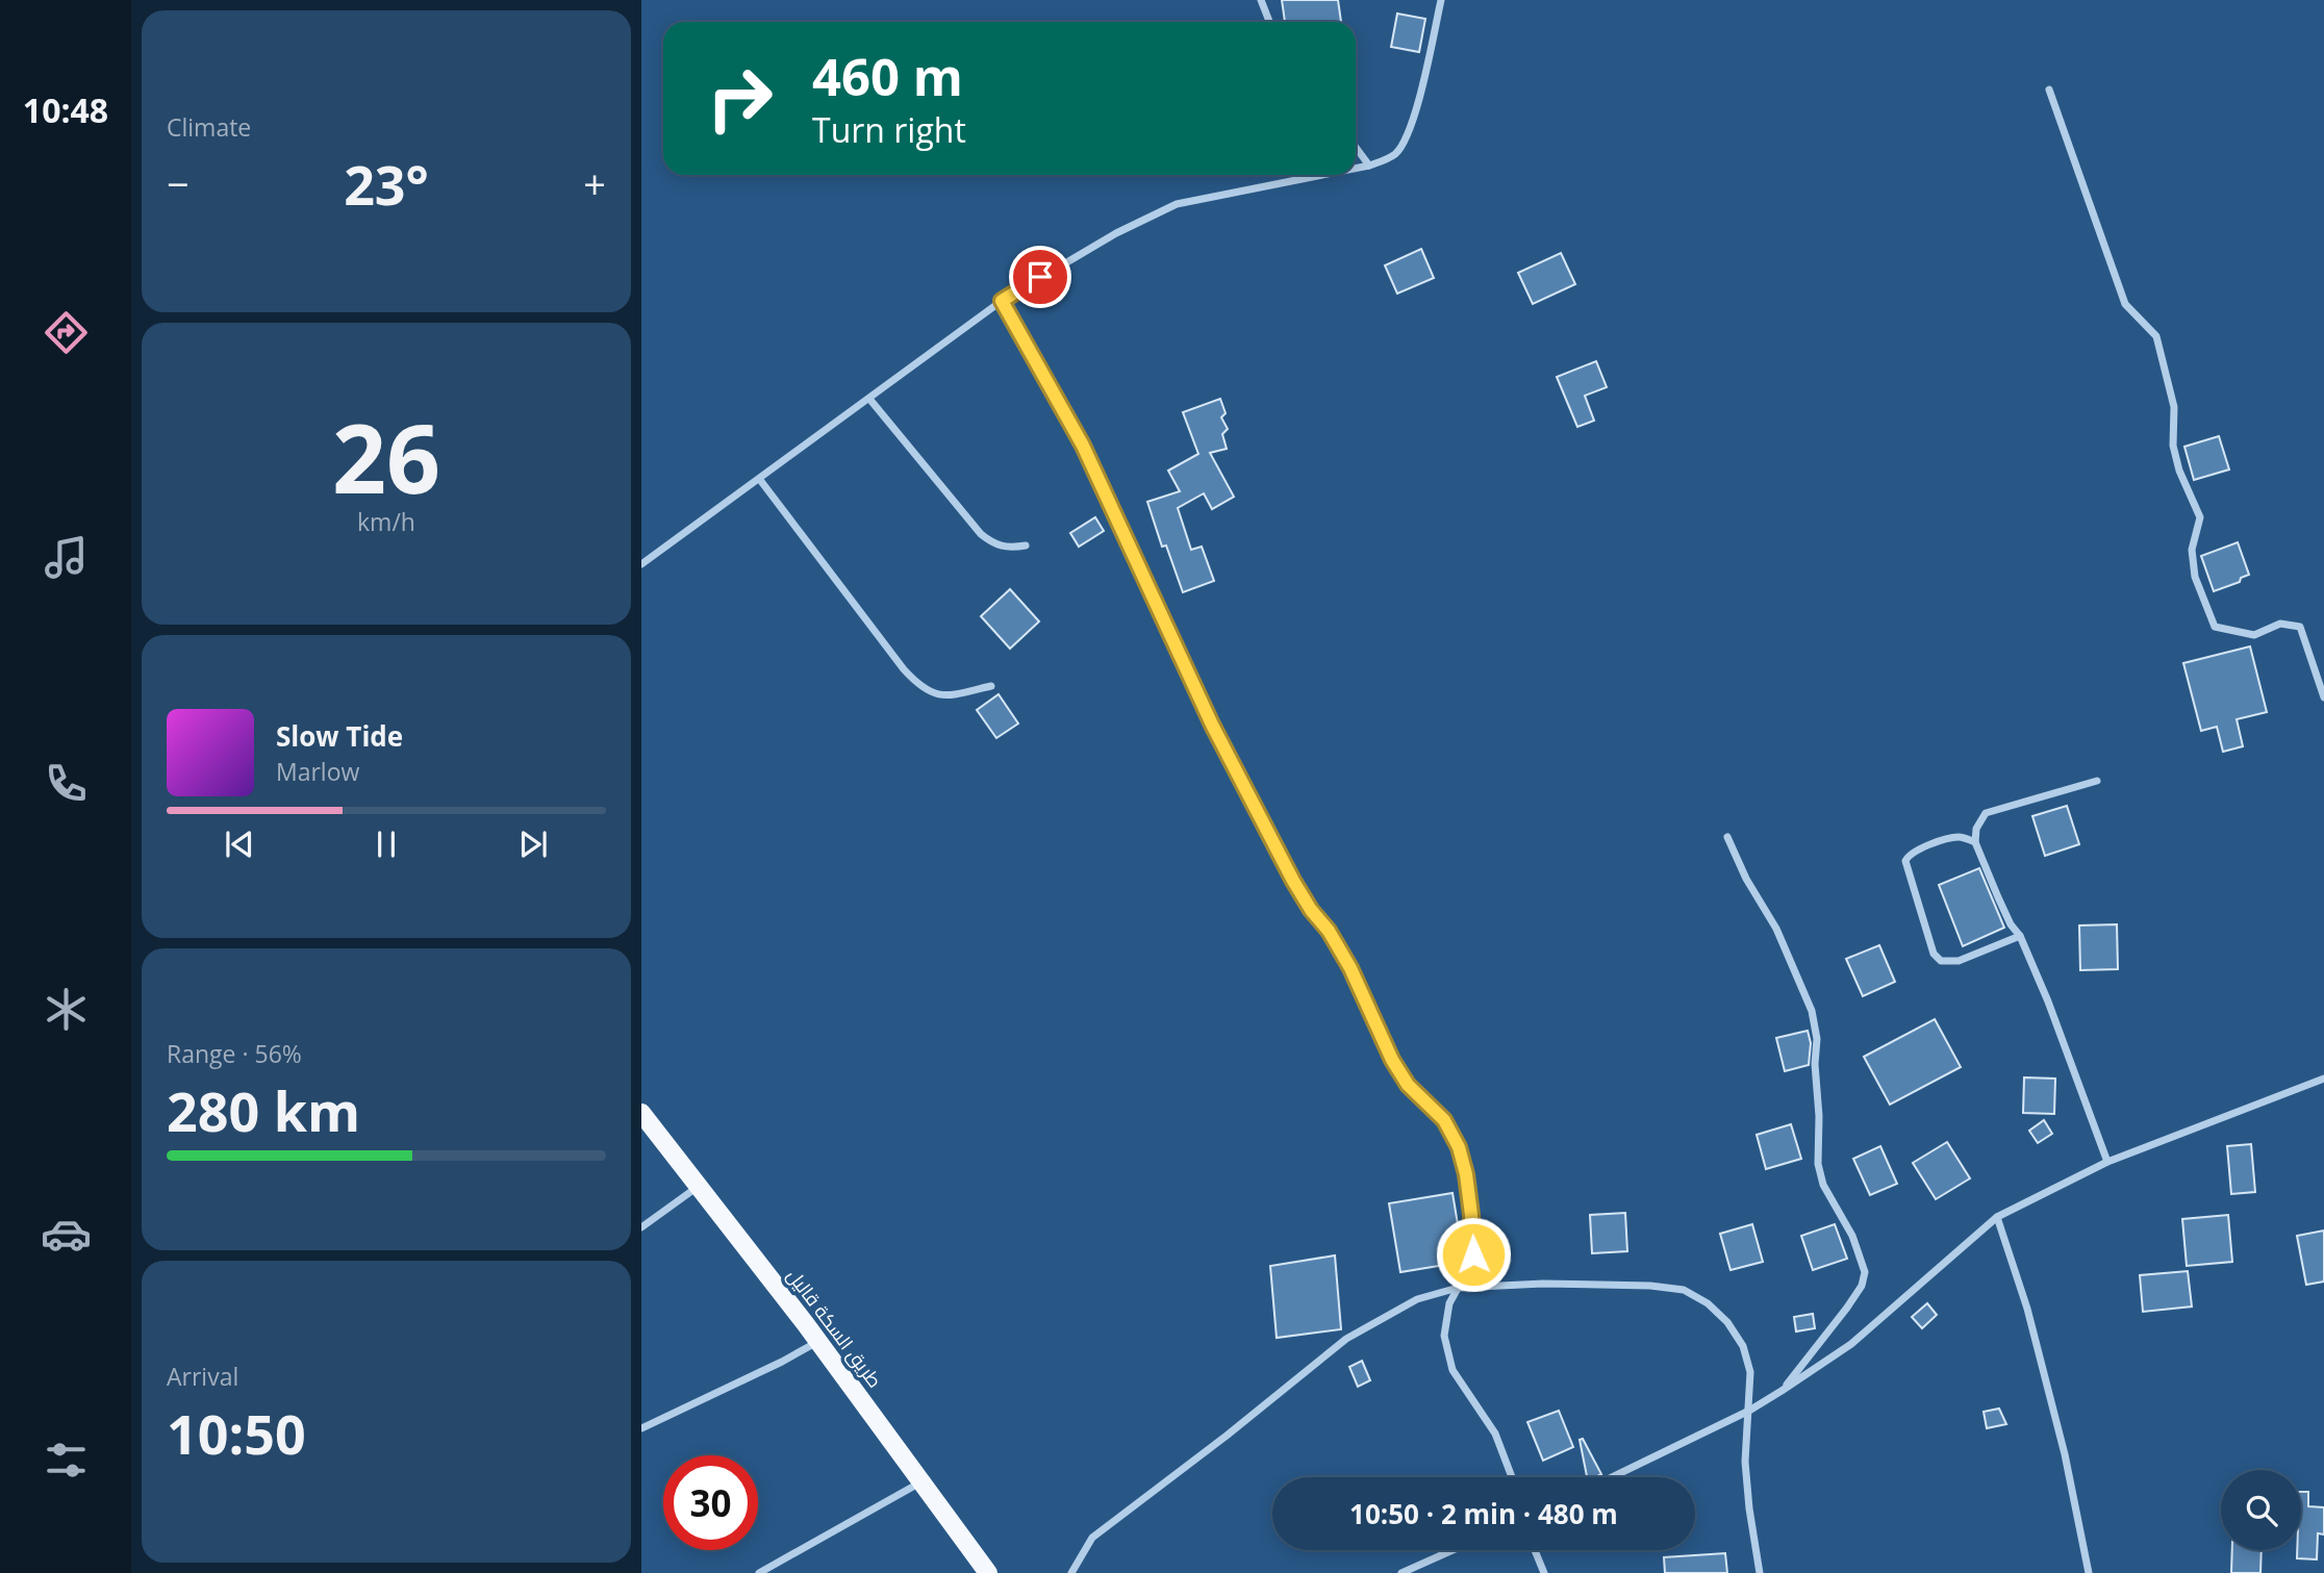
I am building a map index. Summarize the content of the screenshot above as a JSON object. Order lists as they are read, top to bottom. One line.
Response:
{"streets":{"main road":["طريق السكة قاليل"]},"page":{"tabs":"10:48","tile":["Climate",["26","km/h"],["Range · 56%","280 km"],["Arrival","10:50"]],"turn":["460 m","Turn right"],"heat":["−","23°","+"],"song":["Slow Tide","Marlow"],"limit":"30","trip":"10:50 · 2 min · 480 m"}}
